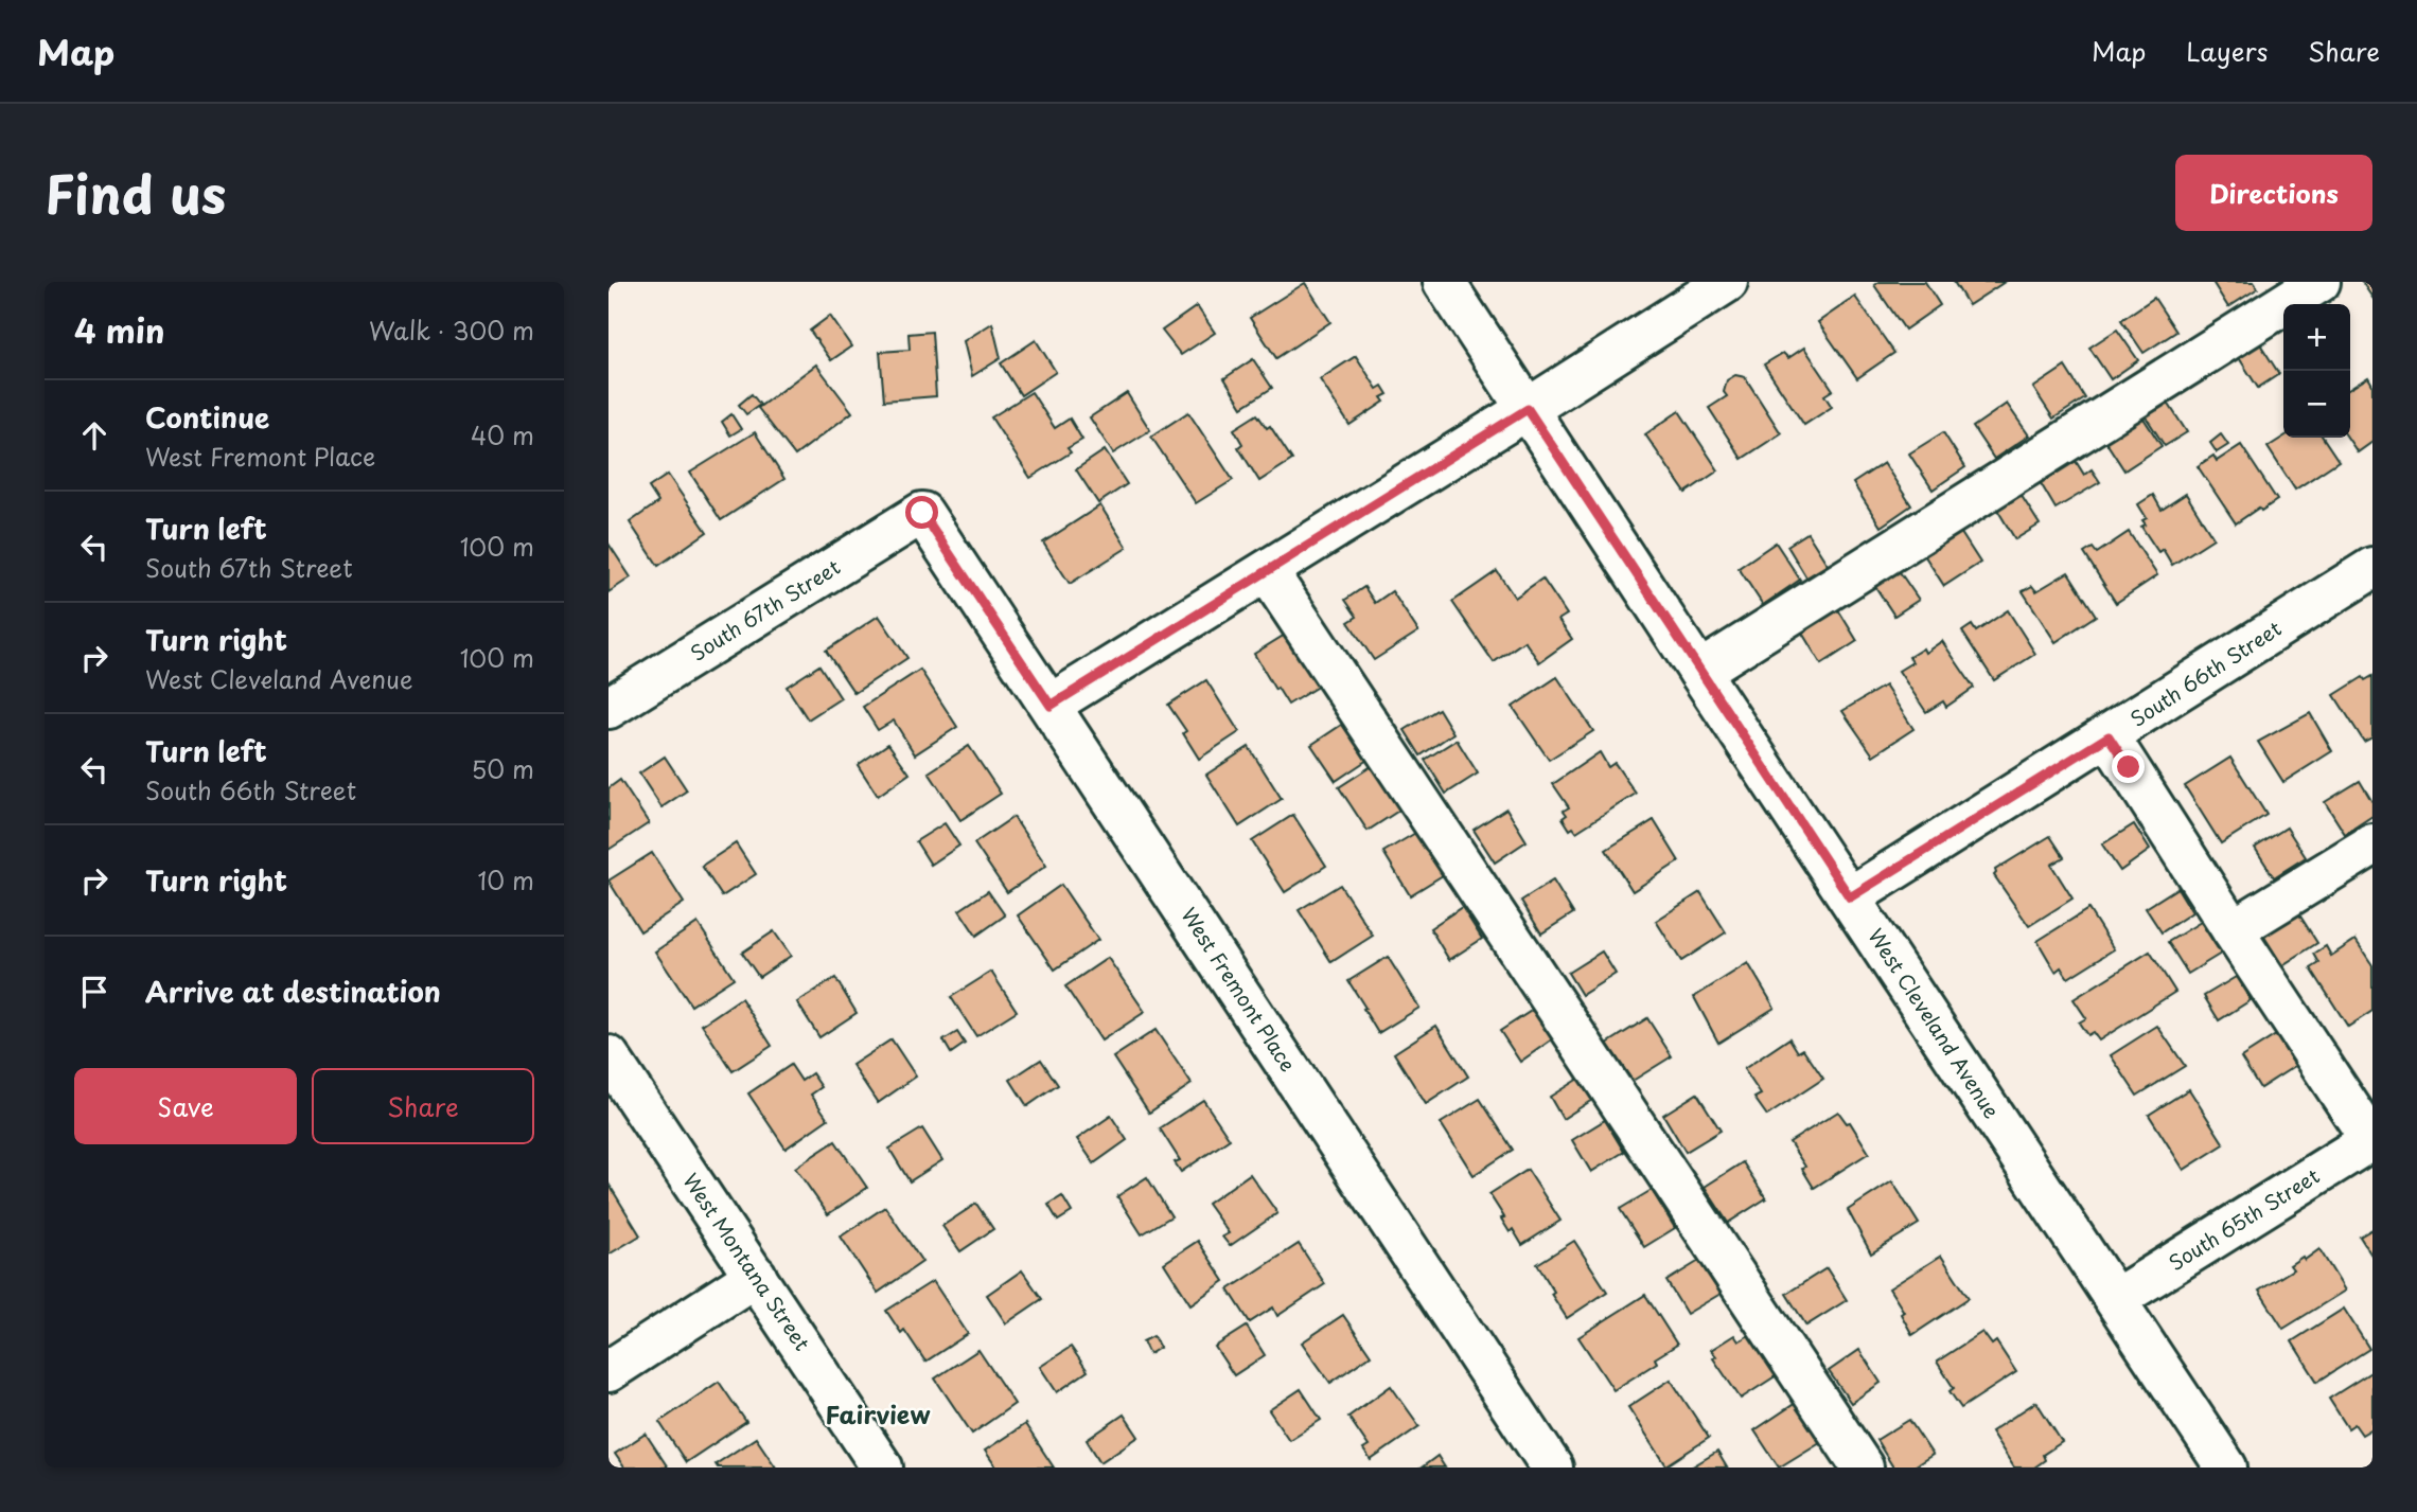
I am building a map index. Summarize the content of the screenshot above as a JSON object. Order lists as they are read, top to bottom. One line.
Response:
{"streets":{"street":["South 67th Street","South 66th Street","West Fremont Place","West Cleveland Avenue","South 65th Street","West Montana Street"]},"crossings":[["South 67th Street","West Fremont Place"],["South 66th Street","West Cleveland Avenue"],["West Cleveland Avenue","South 65th Street"]],"districts":["Fairview"],"page":{"header":"Map","nav":["Map","Layers","Share"],"title":"Find us","buttons":["Directions",["Save","Share"]],"heading":["4 min","Walk · 300 m"],"map_buttons":["+","−"],"list":[["Continue","West Fremont Place","40 m"],["Turn left","South 67th Street","100 m"],["Turn right","West Cleveland Avenue","100 m"],["Turn left","South 66th Street","50 m"],["Turn right","10 m"],"Arrive at destination"]}}
